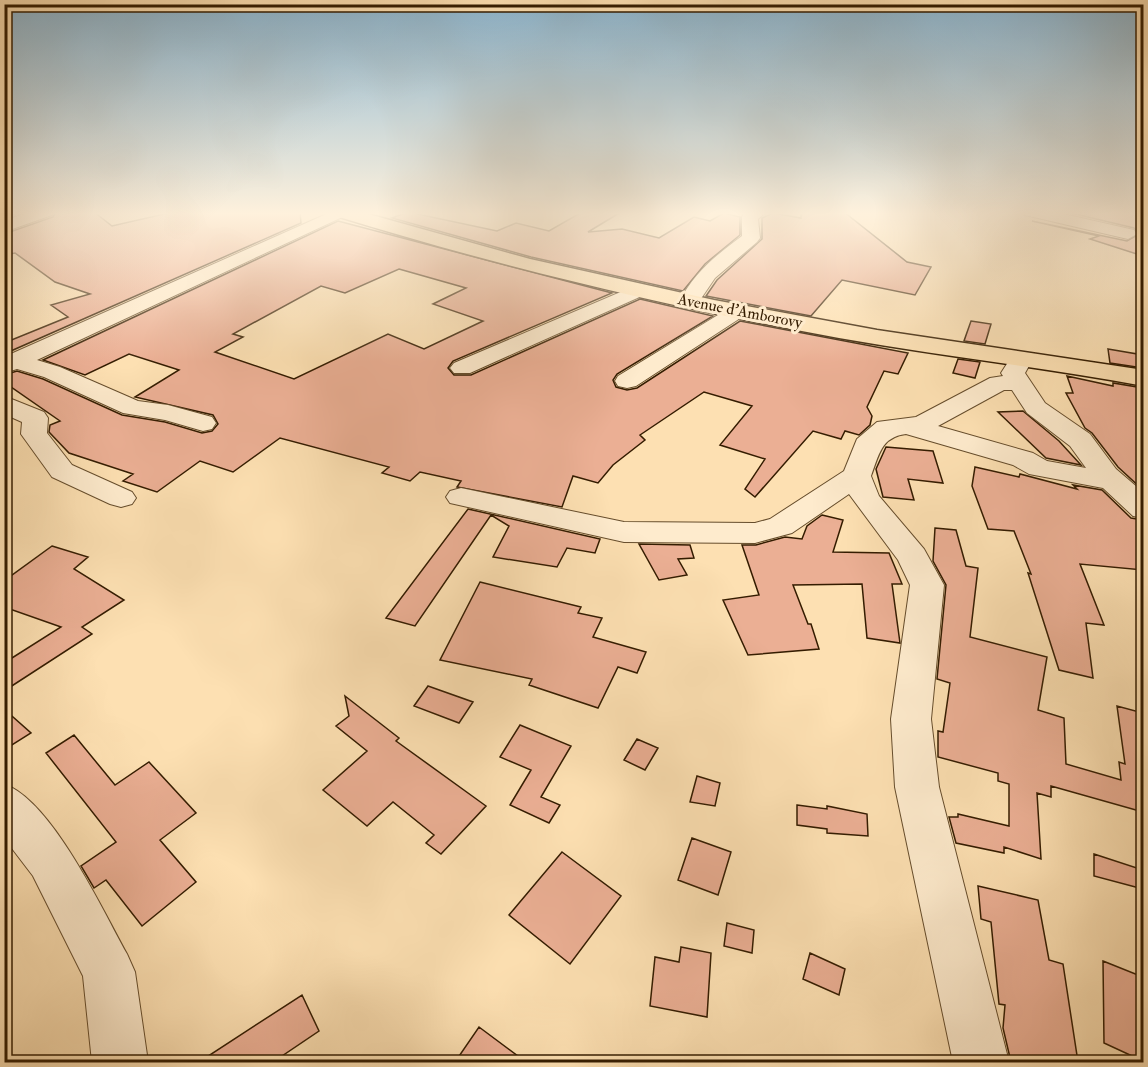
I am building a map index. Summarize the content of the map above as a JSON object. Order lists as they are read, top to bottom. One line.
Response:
{"streets":{"main road":["Avenue d'Amborovy"]}}
